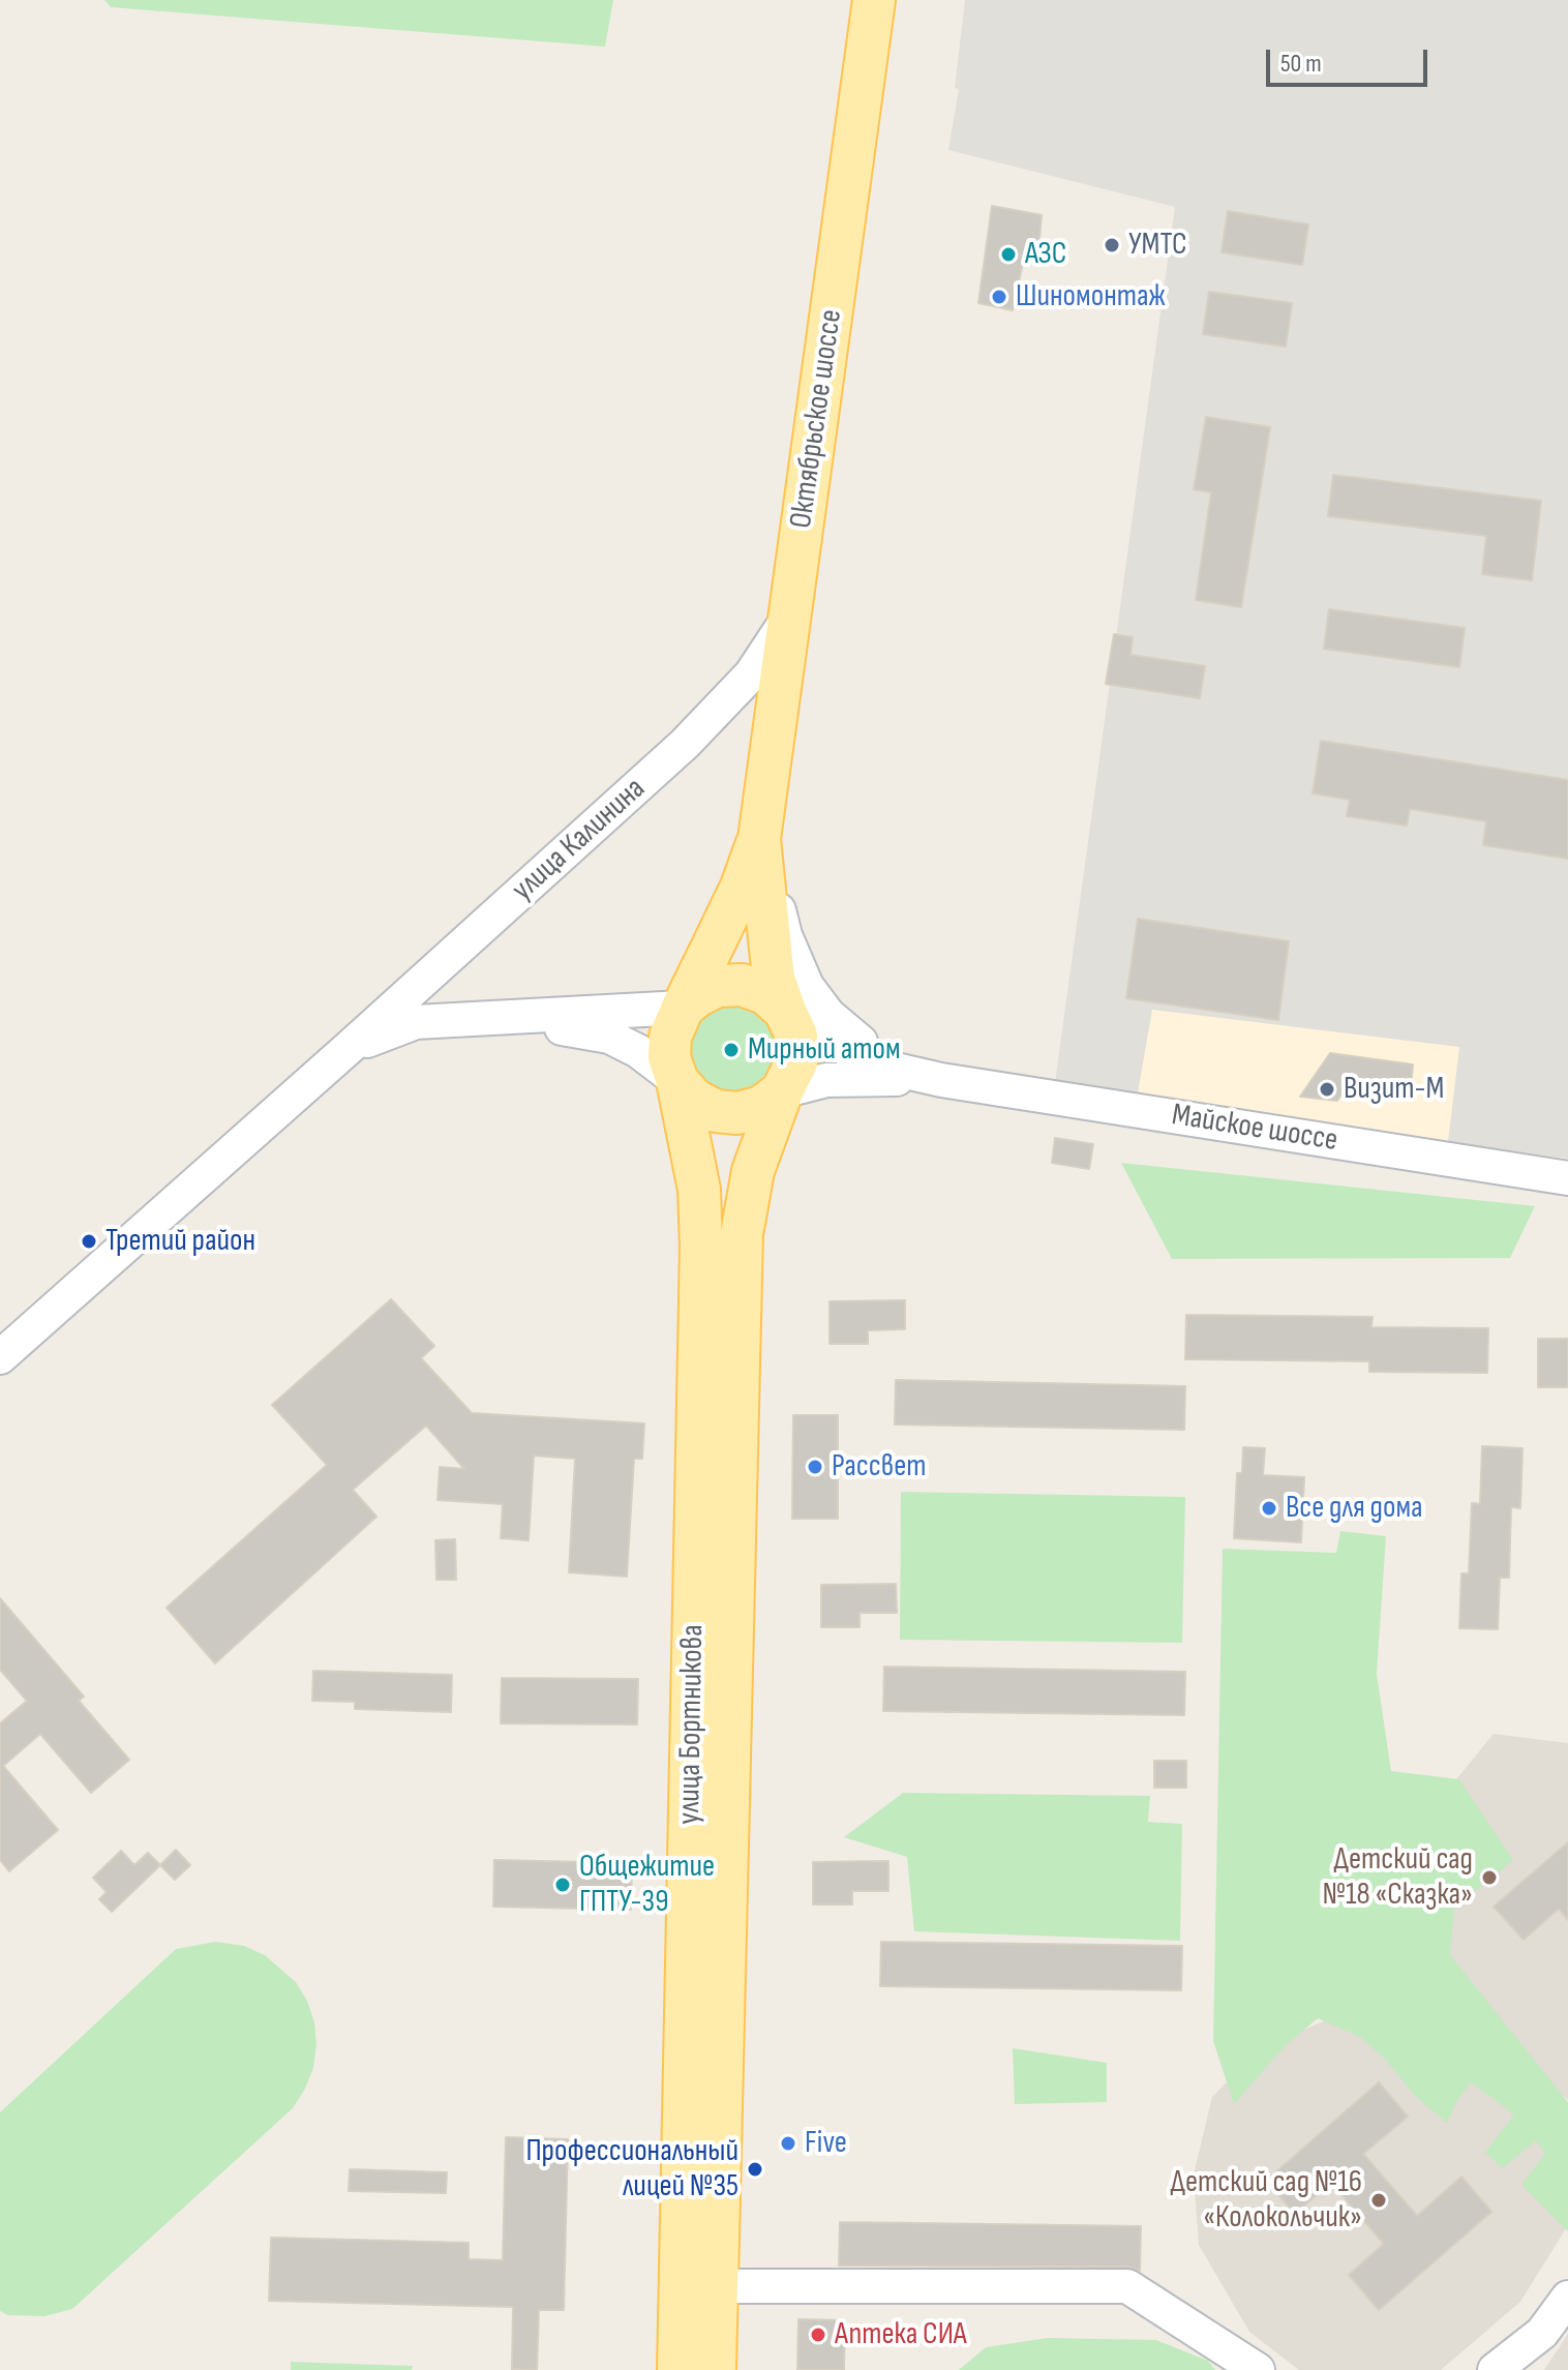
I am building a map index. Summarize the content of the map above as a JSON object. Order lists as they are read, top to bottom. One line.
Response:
{"streets":{"main road":["Октябрьское шоссе","улица Бортникова"],"street":["улица Калинина","Майское шоссе"]},"crossings":[["Октябрьское шоссе","улица Калинина"],["Октябрьское шоссе","Майское шоссе"],["Октябрьское шоссе","улица Бортникова"],["улица Калинина","Майское шоссе"],["улица Калинина","улица Бортникова"],["Майское шоссе","улица Бортникова"]],"places":["УМТС","АЗС","Шиномонтаж","Мирный атом","Визит-М","Третий район","Рассвет","Все для дома","Детский сад №18 «Сказка»","Общежитие ГПТУ-39","Five","Профессиональный лицей №35","Детский сад №16 «Колокольчик»","Аптека СИА"],"scale_bar":"50 m"}
